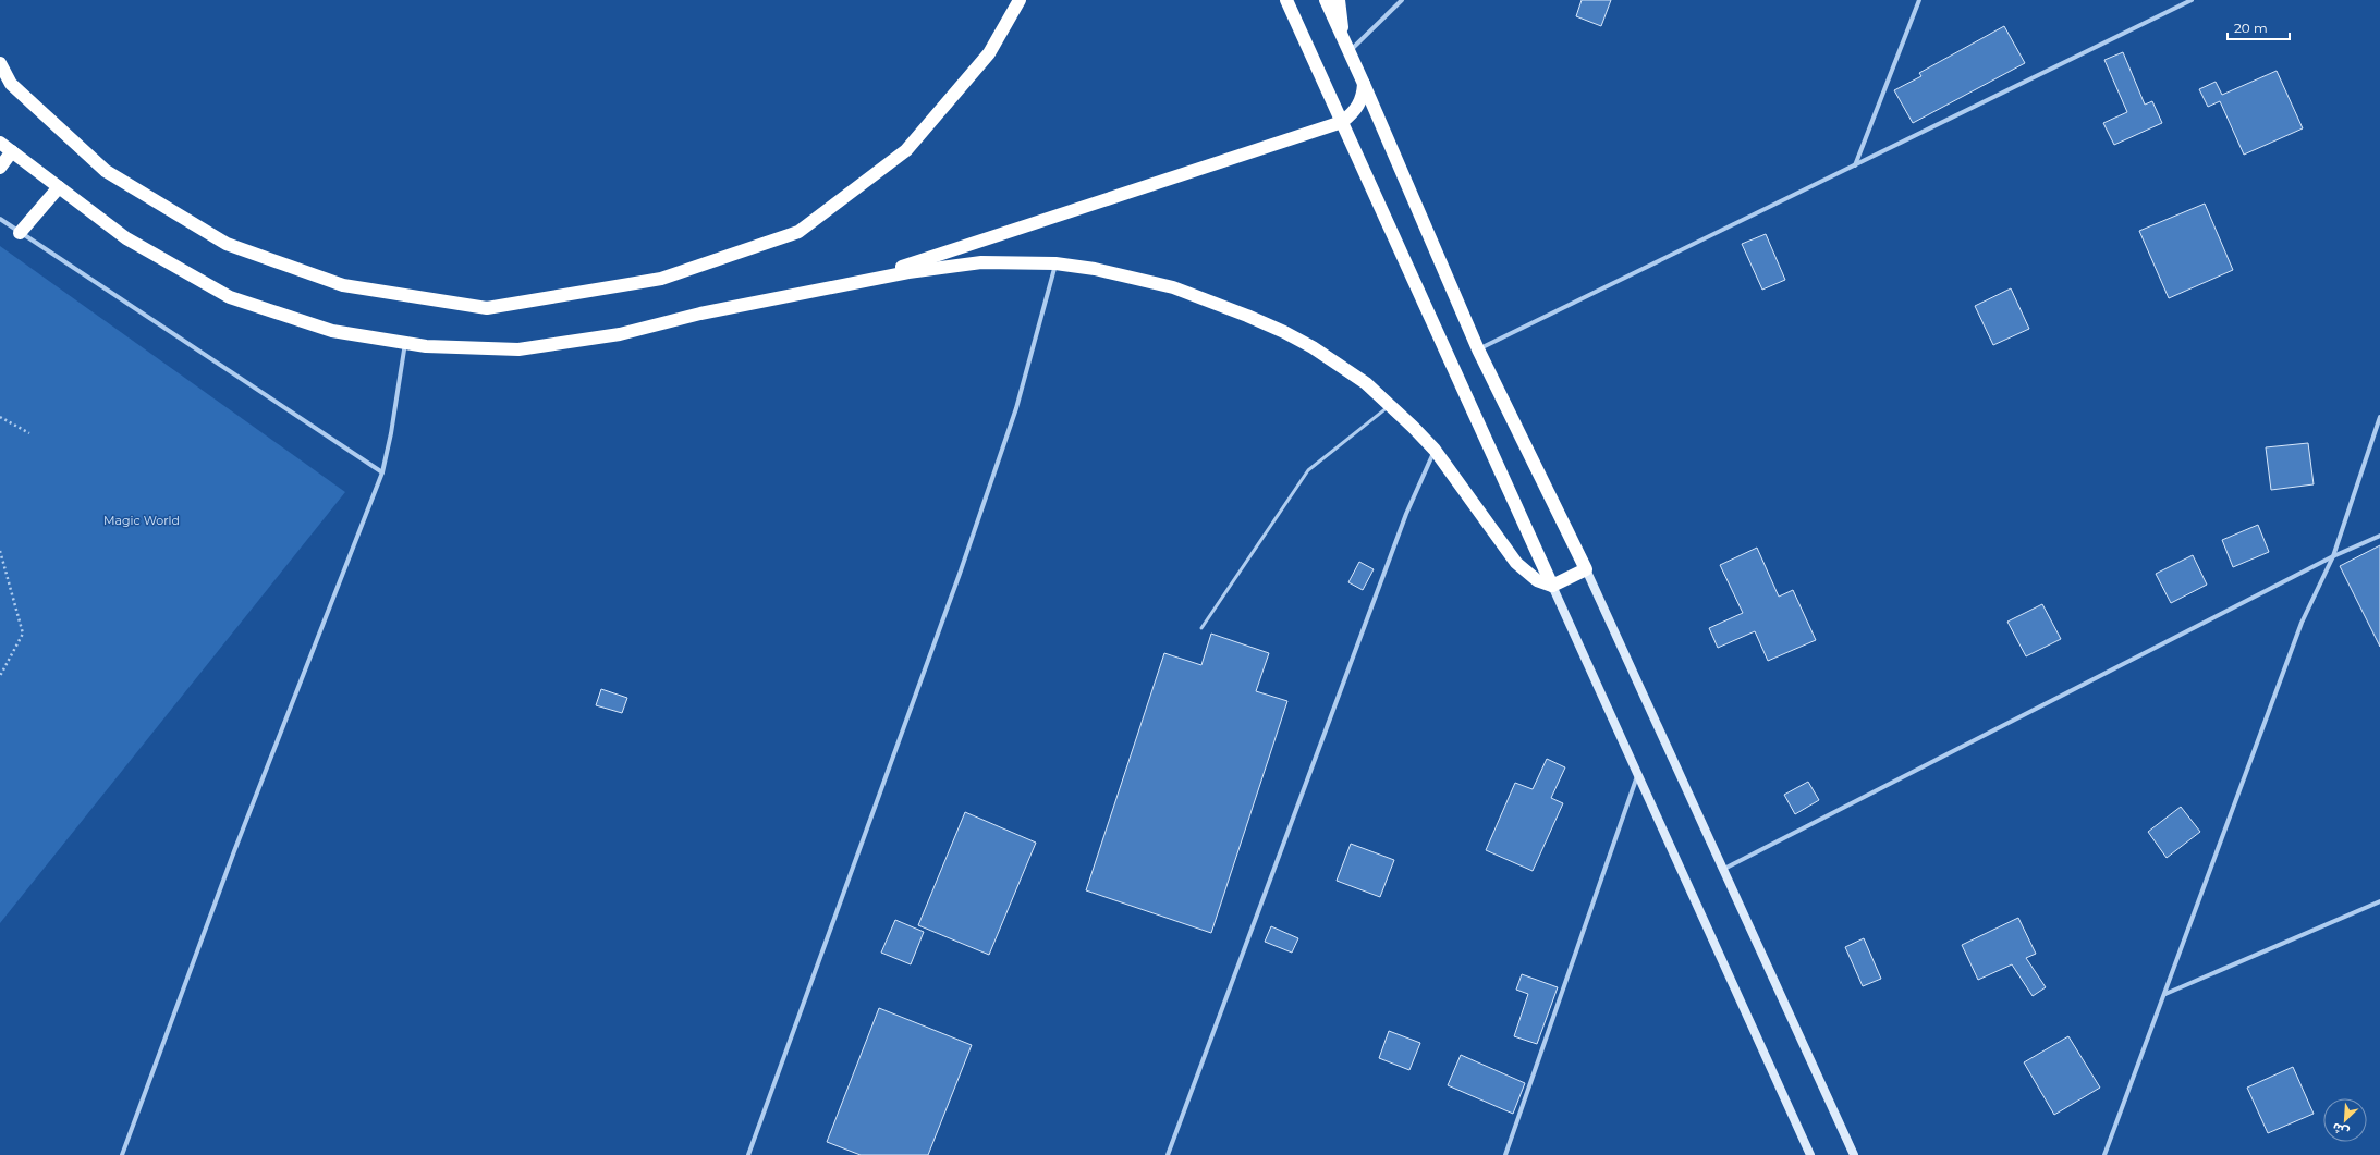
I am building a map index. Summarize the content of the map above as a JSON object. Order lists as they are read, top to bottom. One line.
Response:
{"parks":["Magic World"],"scale_bar":"20 m","north":"bottom left"}
